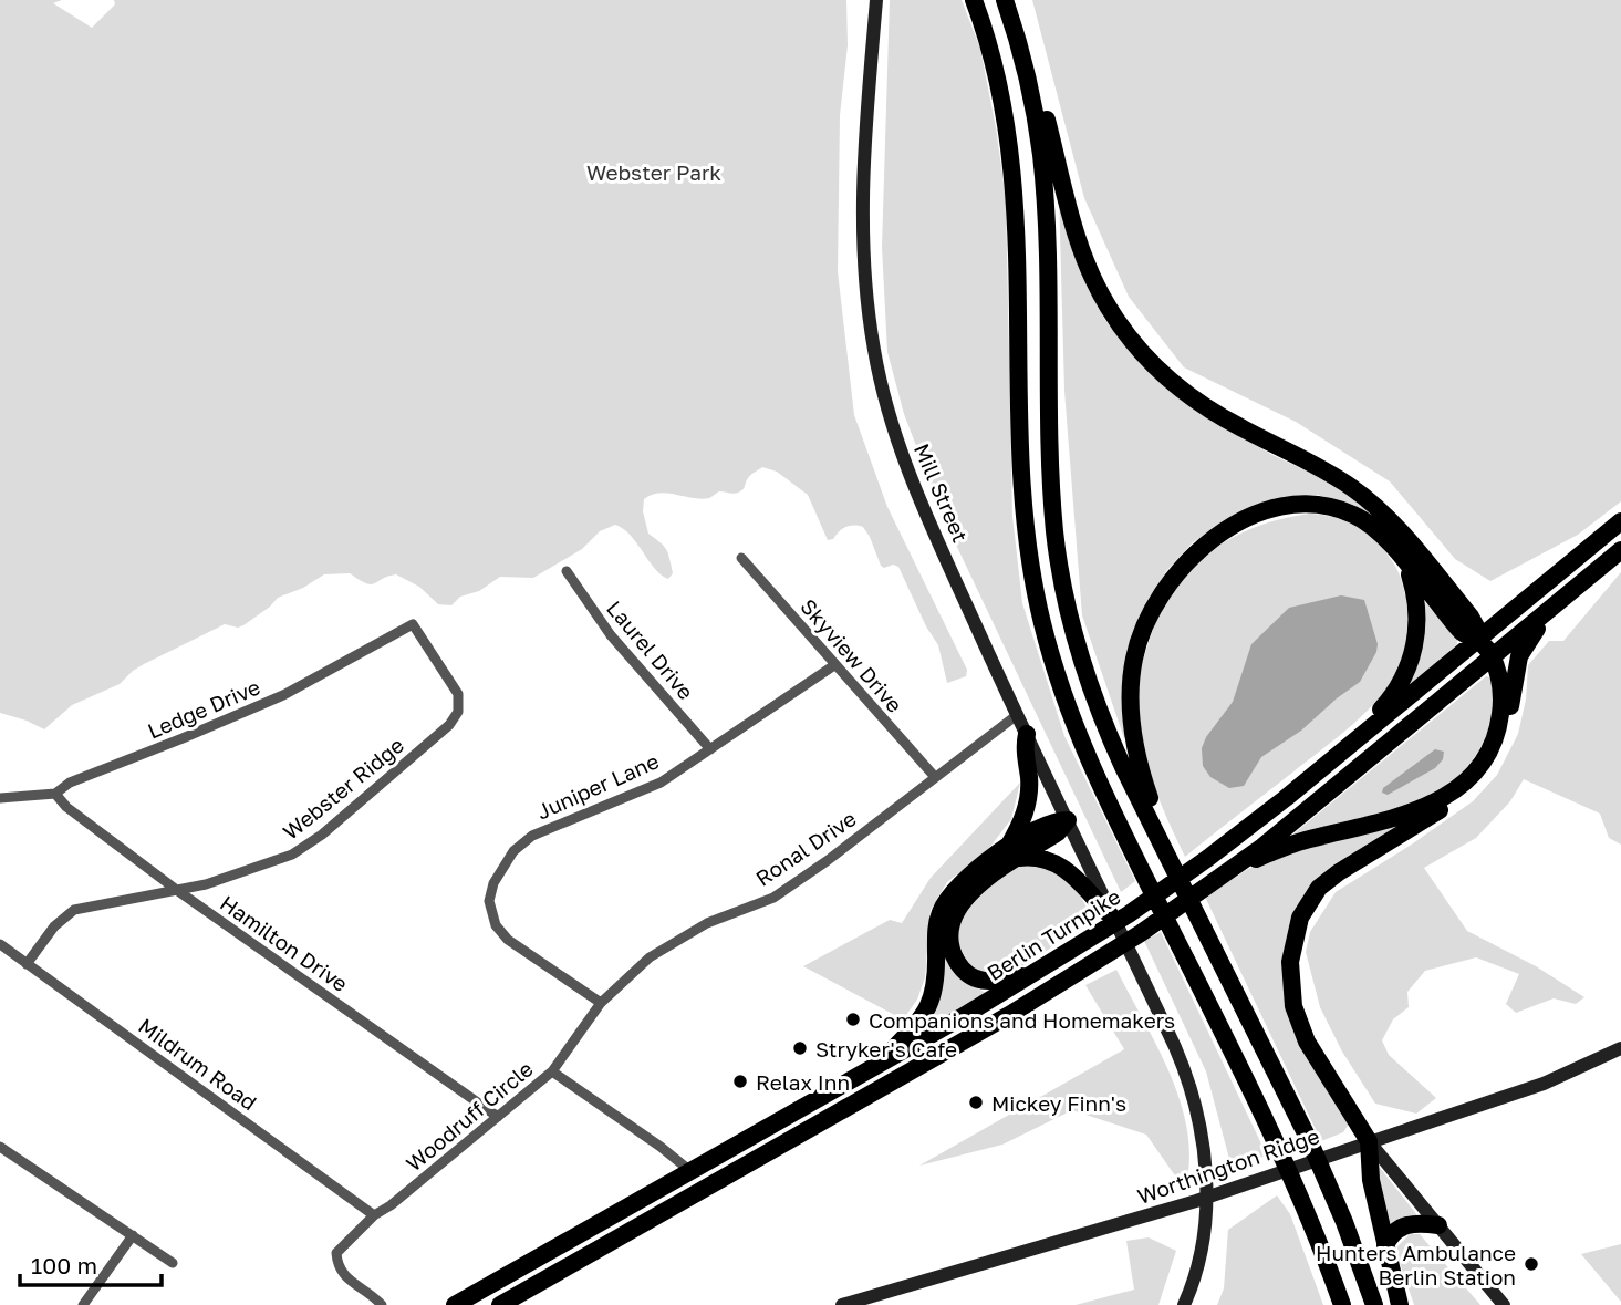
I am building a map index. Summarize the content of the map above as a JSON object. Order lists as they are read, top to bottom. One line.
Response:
{"streets":{"highway":["Berlin Turnpike"],"main road":["Mill Street","Worthington Ridge"],"street":["Laurel Drive","Skyview Drive","Ledge Drive","Juniper Lane","Webster Ridge","Ronal Drive","Hamilton Drive","Mildrum Road","Woodruff Circle"]},"crossings":[["Mill Street","Ronal Drive"],["Laurel Drive","Juniper Lane"],["Skyview Drive","Juniper Lane"],["Skyview Drive","Ronal Drive"],["Ledge Drive","Webster Ridge"],["Ledge Drive","Hamilton Drive"],["Juniper Lane","Ronal Drive"],["Webster Ridge","Hamilton Drive"],["Webster Ridge","Mildrum Road"],["Ronal Drive","Woodruff Circle"],["Berlin Turnpike","Woodruff Circle"],["Hamilton Drive","Woodruff Circle"],["Mildrum Road","Woodruff Circle"]],"parks":["Webster Park"],"places":["Companions and Homemakers","Stryker's Cafe","Relax Inn","Mickey Finn's","Hunters Ambulance Berlin Station"],"scale_bar":"100 m"}
